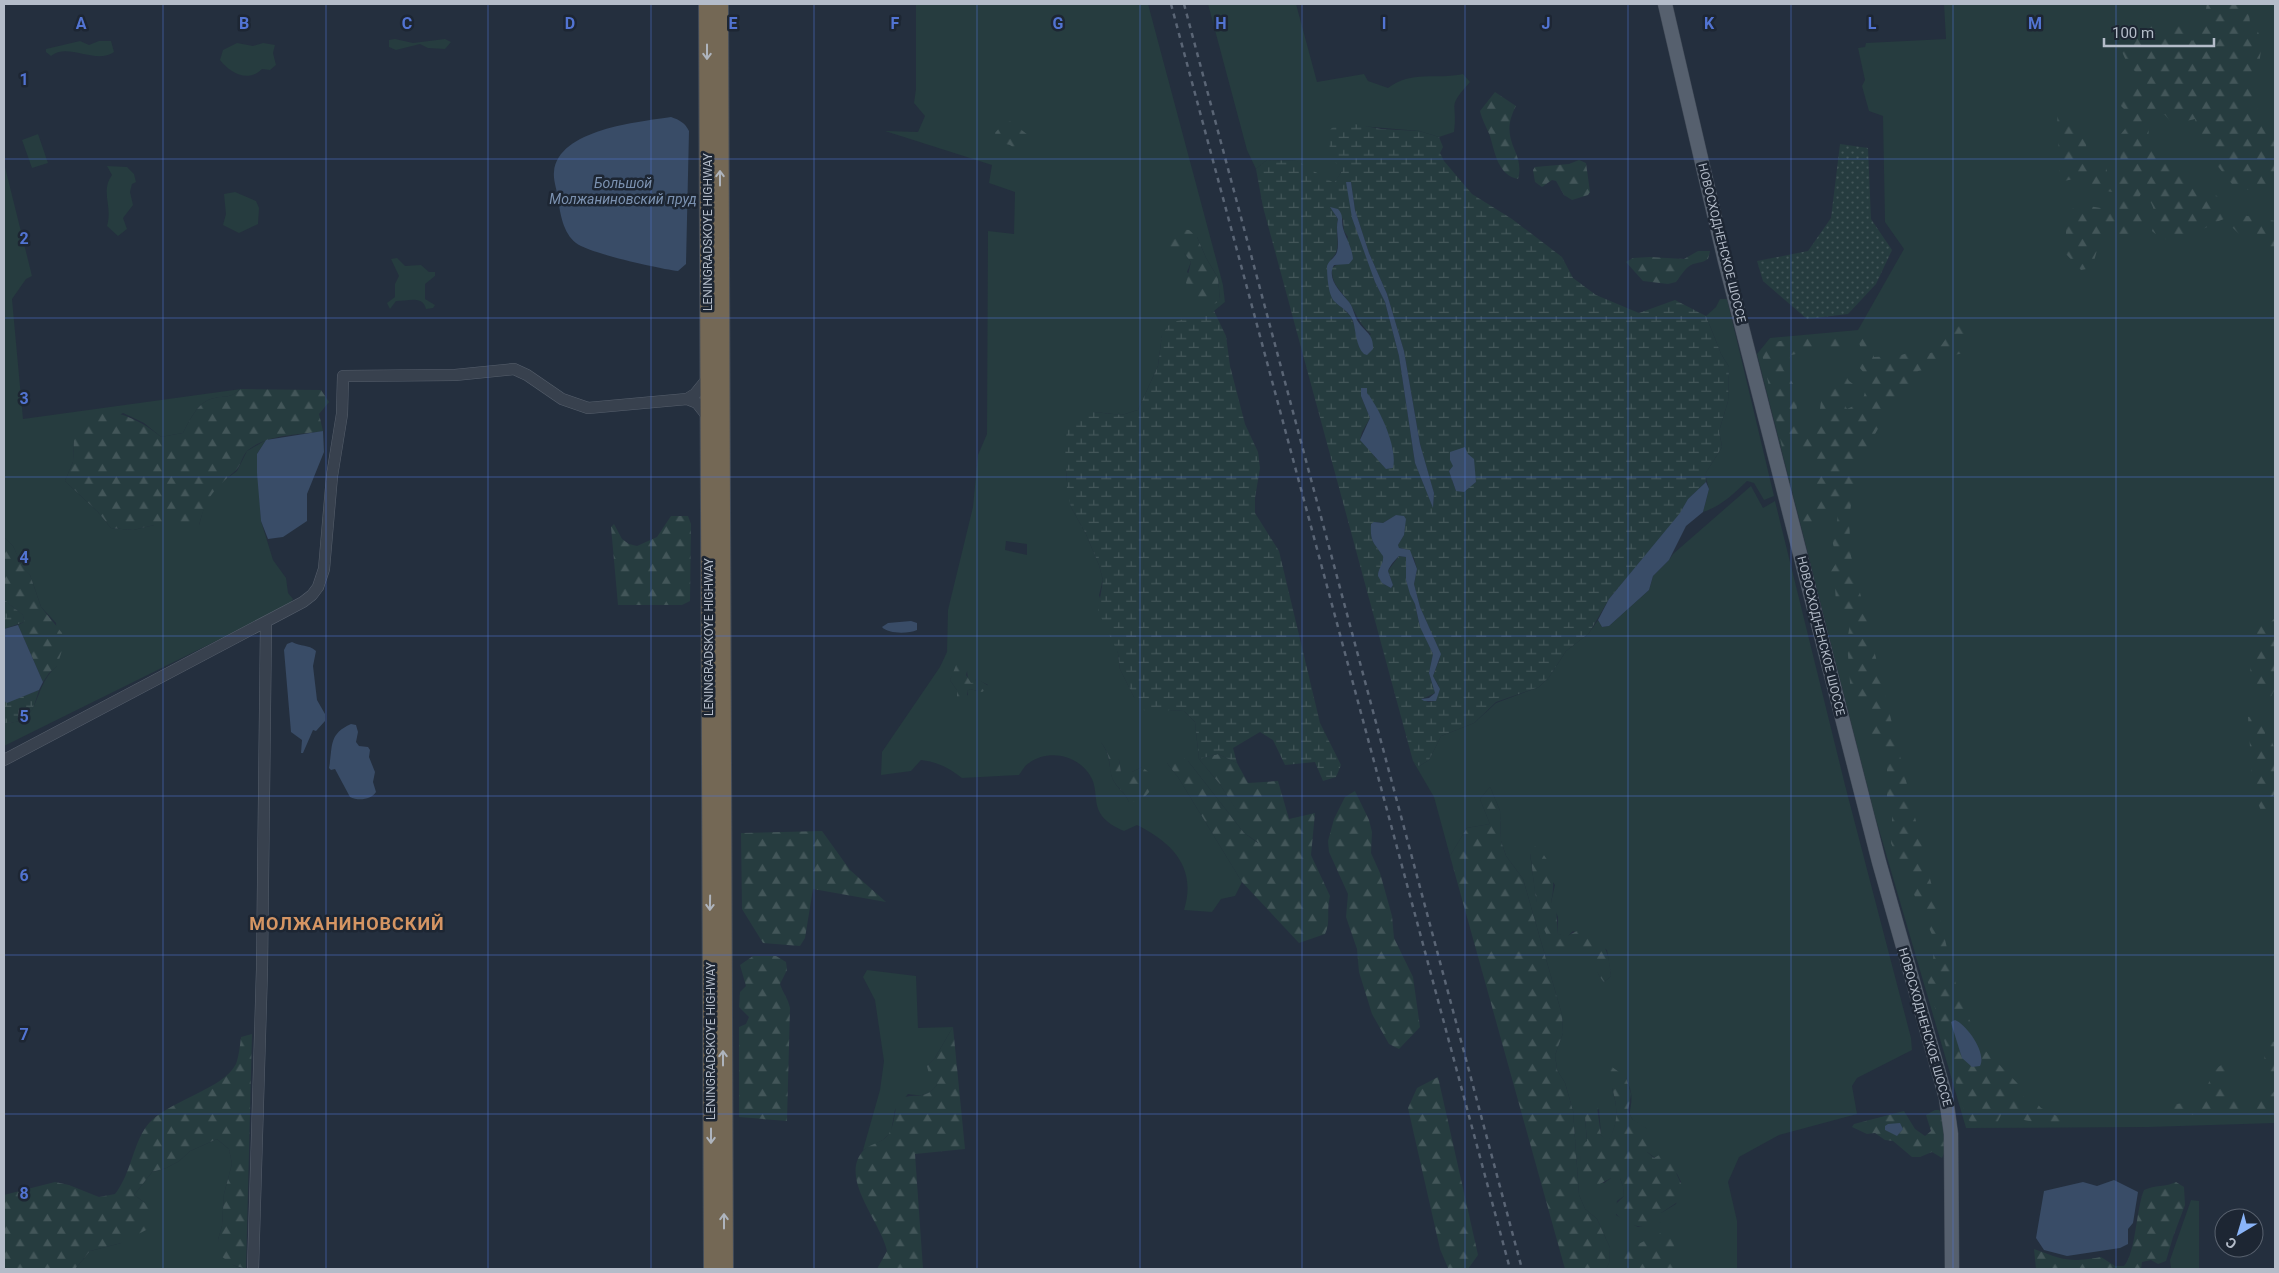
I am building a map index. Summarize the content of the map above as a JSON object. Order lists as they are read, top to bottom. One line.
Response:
{"streets":{"highway":["LENINGRADSKOYE HIGHWAY"],"main road":["НОВОСХОДНЕНСКОЕ ШОССЕ"]},"districts":["МОЛЖАНИНОВСКИЙ"],"water":["Большой Молжаниновский пруд"],"scale_bar":"100 m","north":"bottom left","grid":{"columns":["A","B","C","D","E","F","G","H","I","J","K","L","M"],"rows":["1","2","3","4","5","6","7","8"]}}
